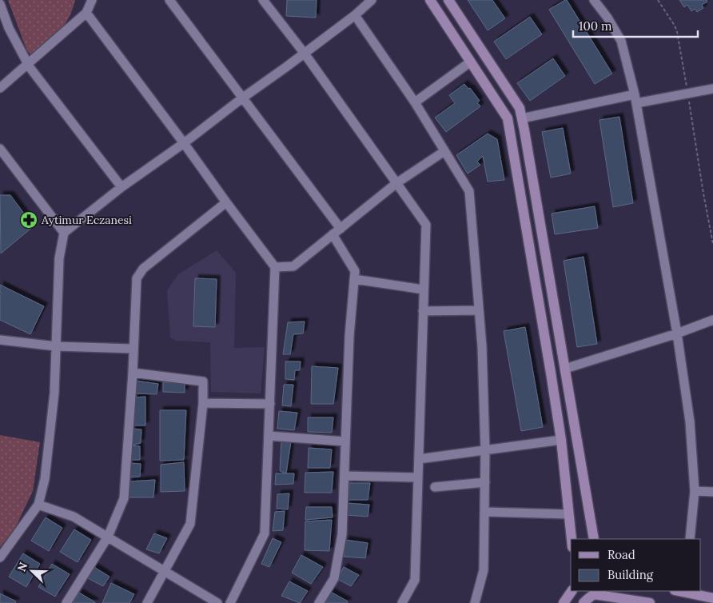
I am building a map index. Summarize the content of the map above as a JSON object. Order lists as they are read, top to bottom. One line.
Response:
{"places":{"pharmacy":["Aytimur Eczanesi"]},"legend":["Road","Building"],"scale_bar":"100 m","north":"top left"}
